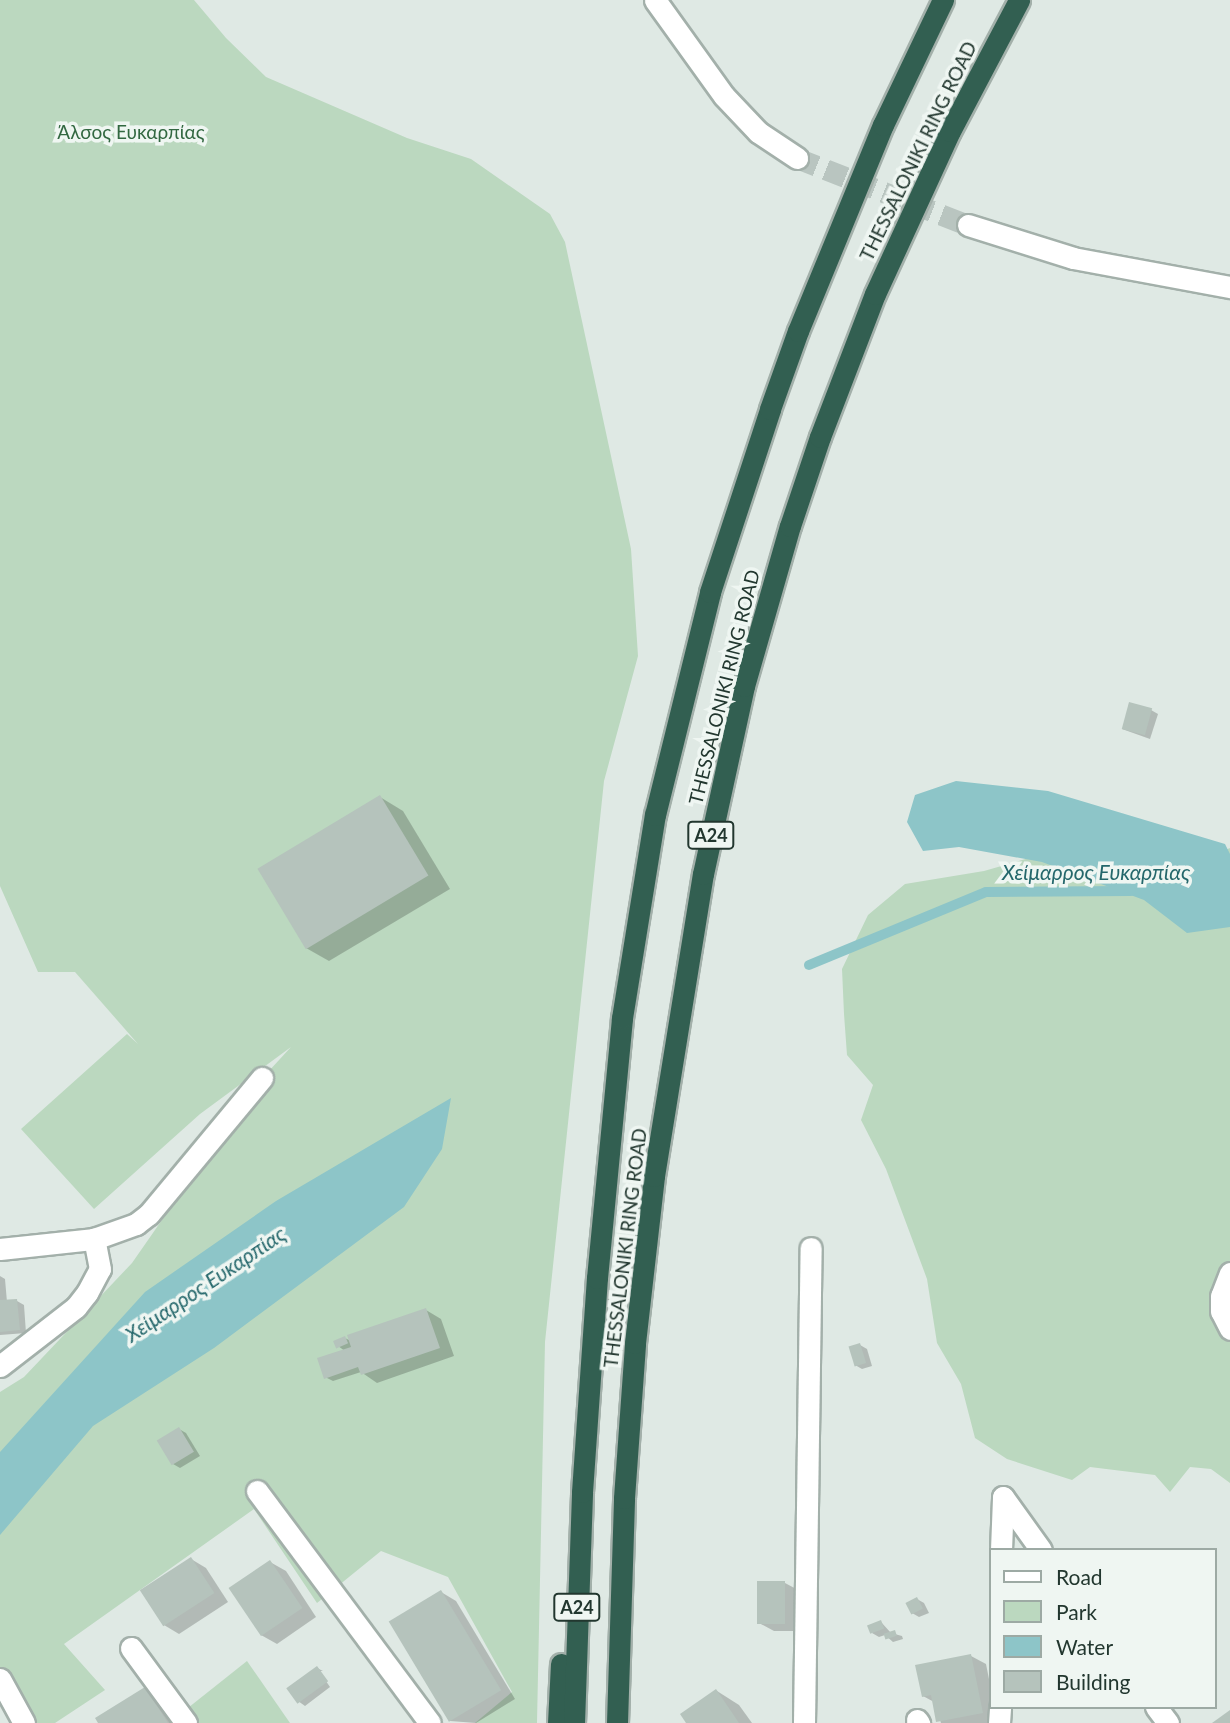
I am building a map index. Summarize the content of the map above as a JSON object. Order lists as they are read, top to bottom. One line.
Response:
{"streets":{"highway":["THESSALONIKI RING ROAD","Α24"]},"water":["Χείμαρρος Ευκαρπίας"],"parks":["Άλσος Ευκαρπίας"],"legend":["Road","Park","Water","Building"]}
